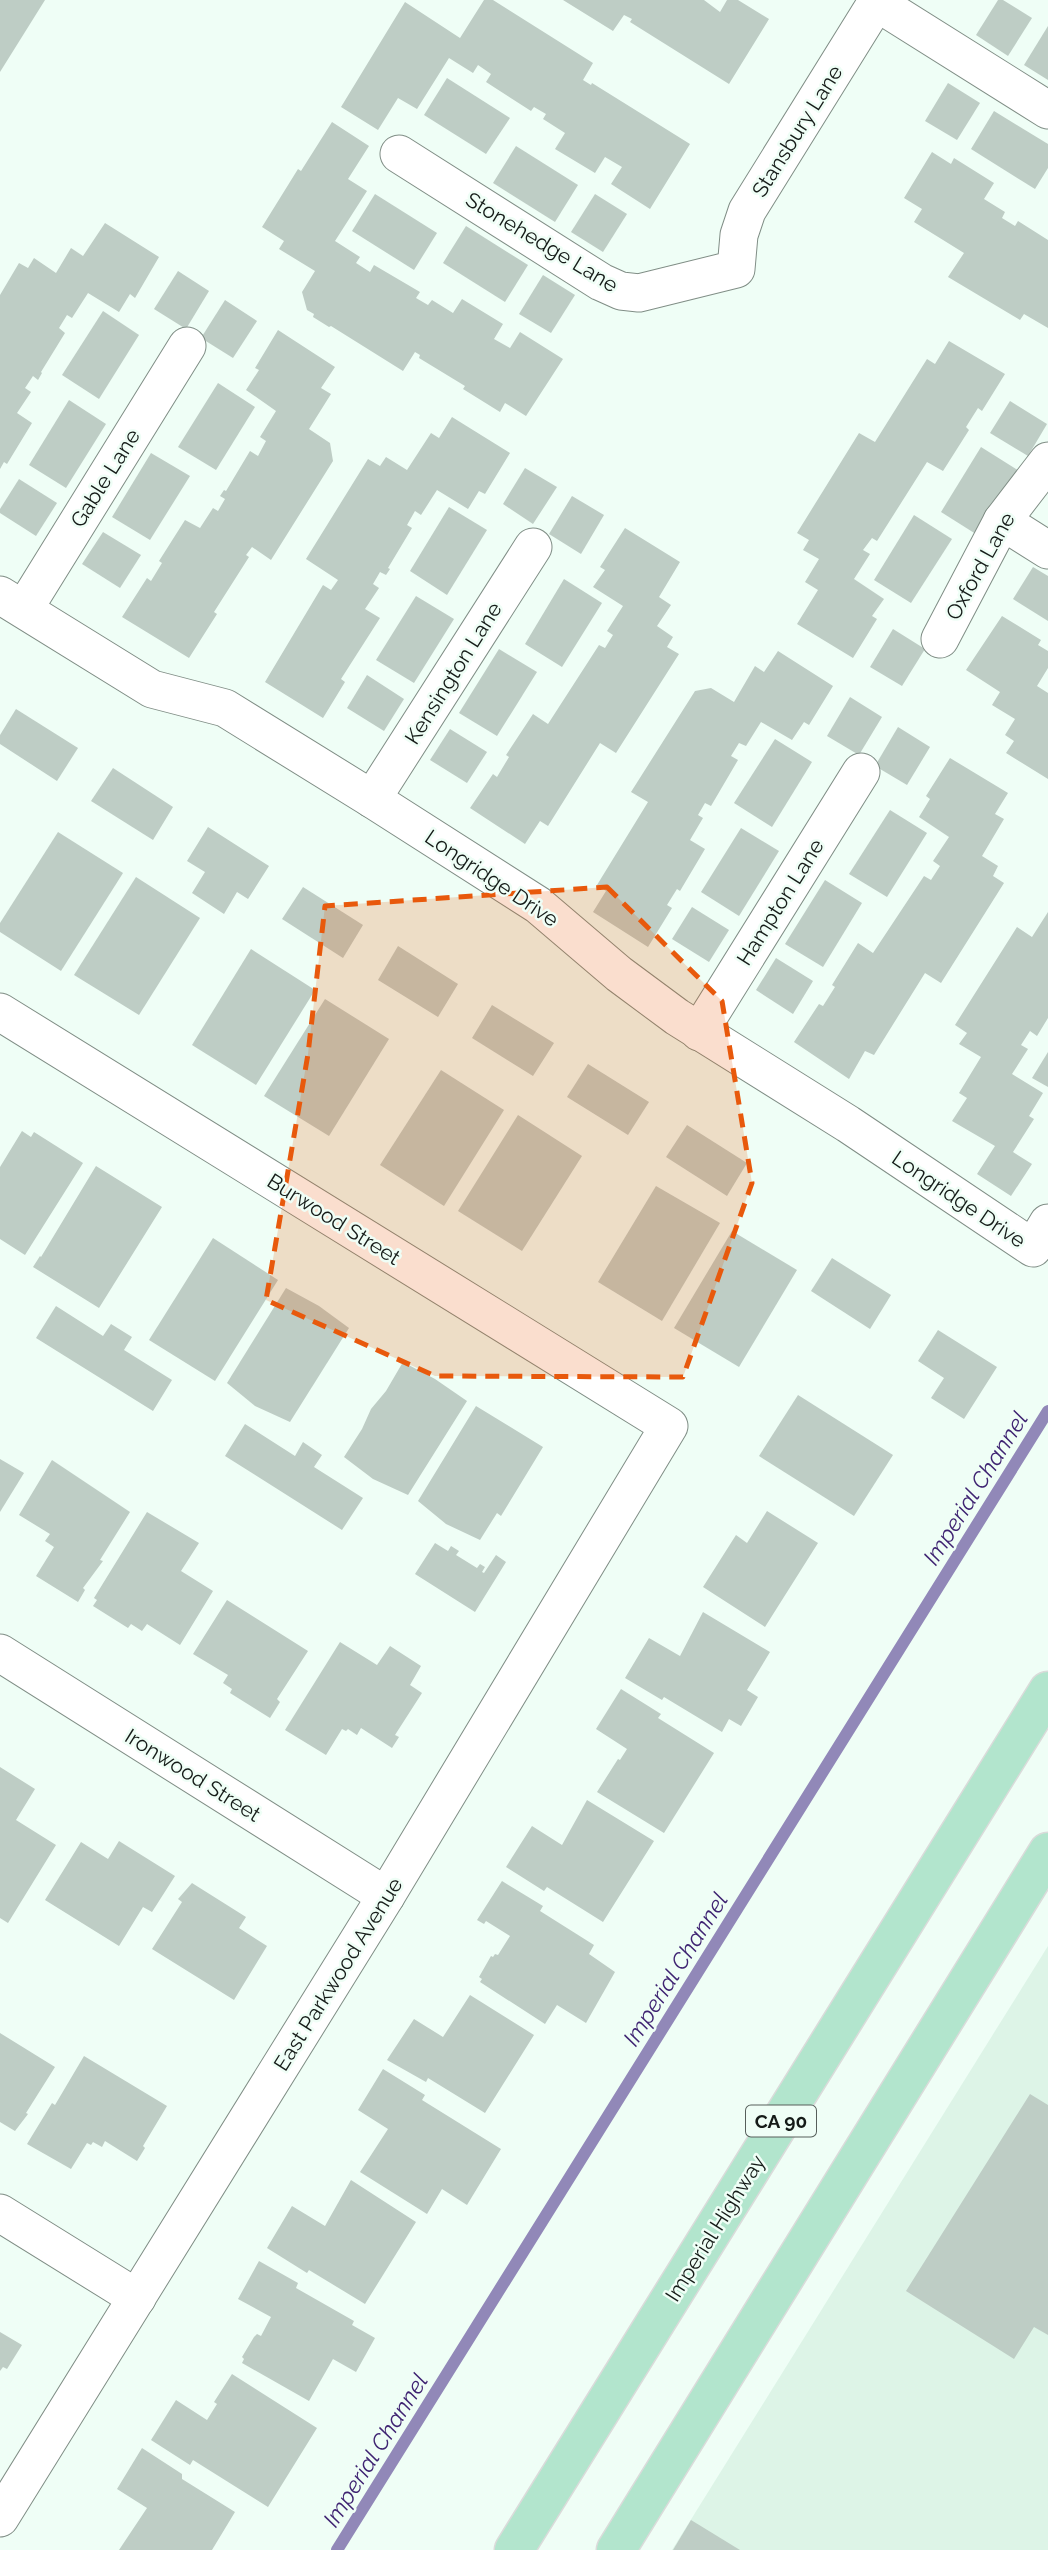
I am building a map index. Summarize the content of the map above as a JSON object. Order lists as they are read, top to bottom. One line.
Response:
{"streets":{"main road":["CA 90","Imperial Highway"],"street":["Stansbury Lane","Stonehedge Lane","Gable Lane","Oxford Lane","Kensington Lane","Longridge Drive","Hampton Lane","Burwood Street","Ironwood Street","East Parkwood Avenue"]},"crossings":[["Stansbury Lane","Stonehedge Lane"],["Gable Lane","Longridge Drive"],["Kensington Lane","Longridge Drive"],["Longridge Drive","Hampton Lane"],["Burwood Street","East Parkwood Avenue"],["Ironwood Street","East Parkwood Avenue"]],"water":["Imperial Channel"]}
